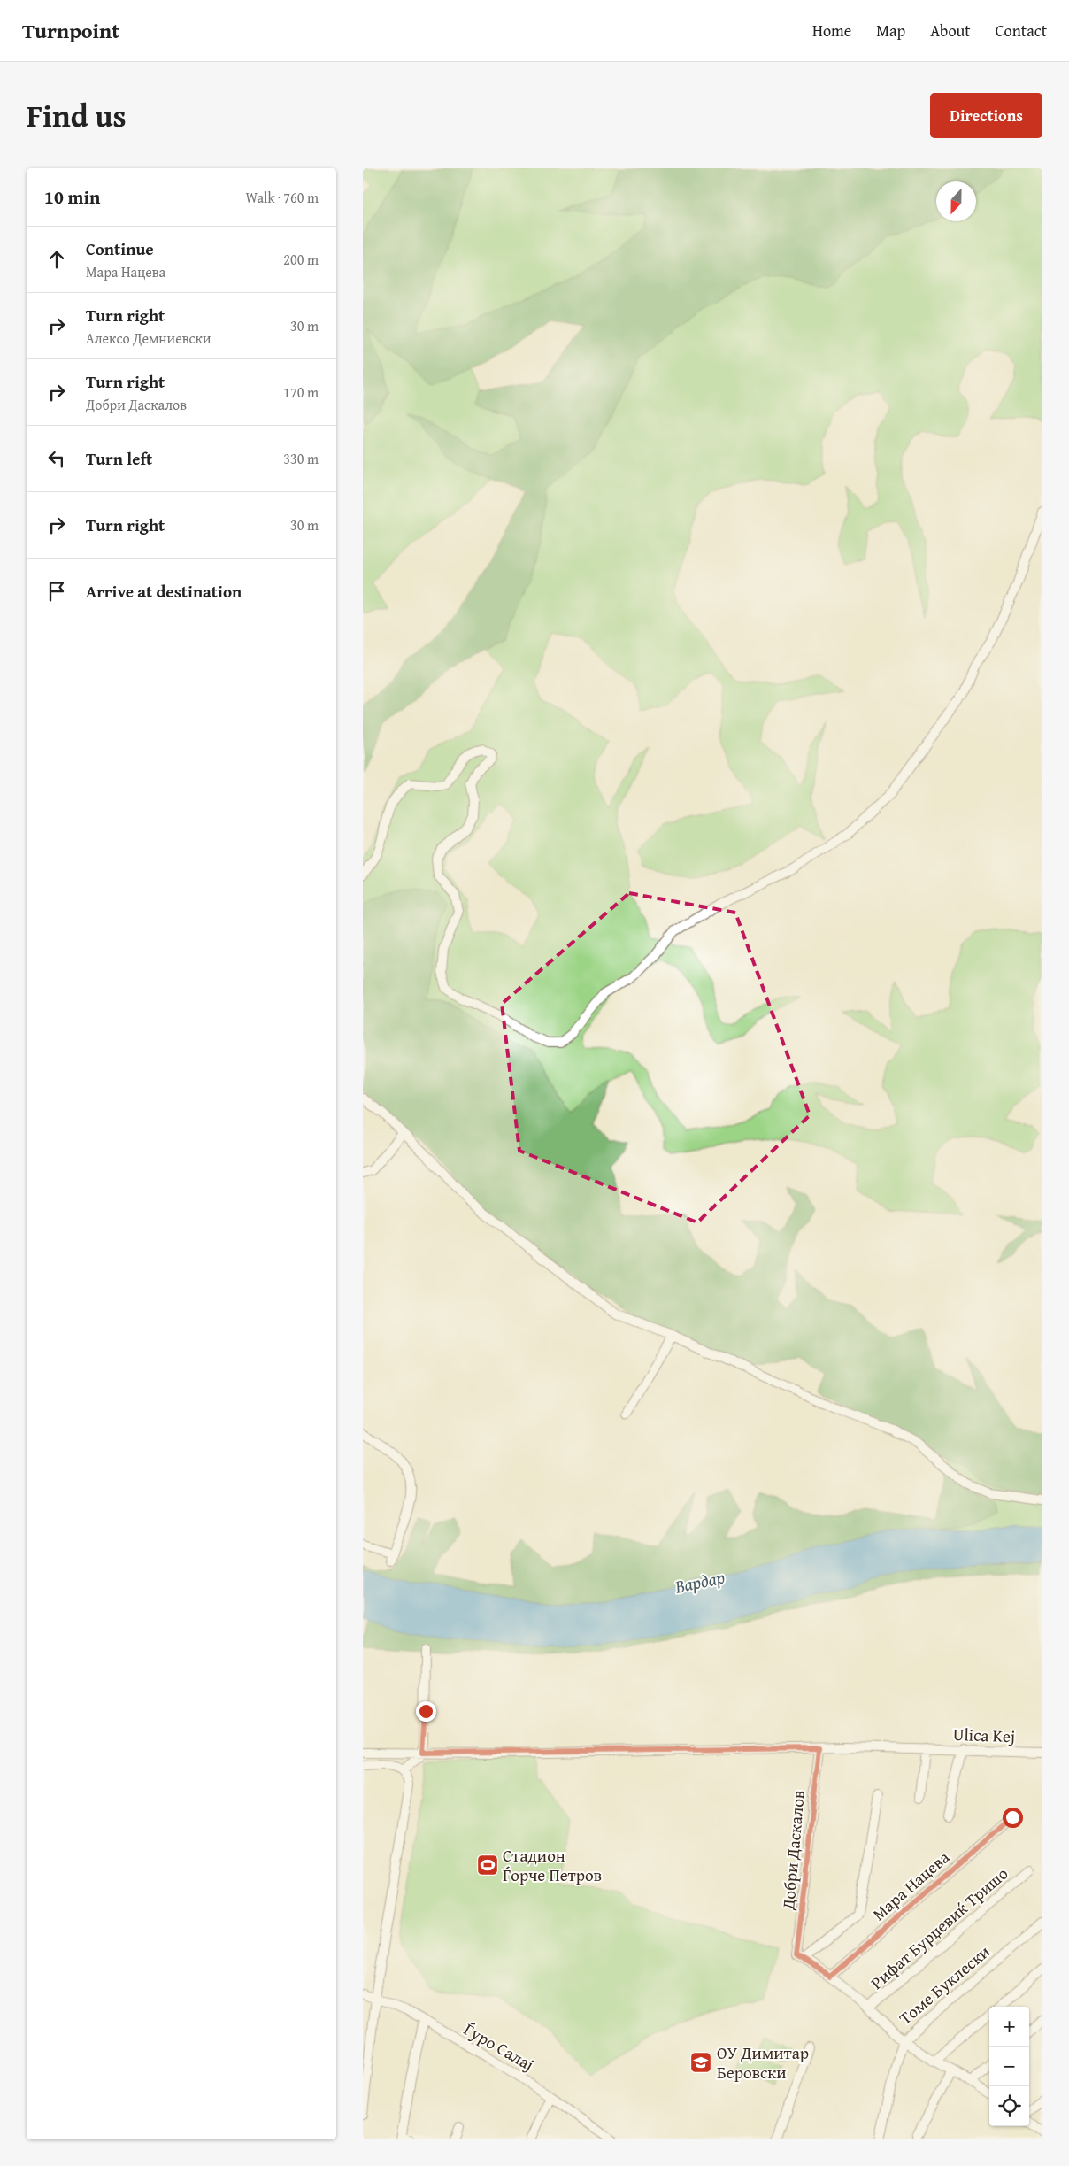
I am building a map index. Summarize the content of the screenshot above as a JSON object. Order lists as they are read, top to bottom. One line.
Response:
{"streets":{"street":["Ulica Kej","Добри Даскалов","Мара Нацева","Рифат Бурџевиќ Тришо","Томе Буклески","Ѓуро Салај"]},"crossings":[["Ulica Kej","Добри Даскалов"]],"water":["Вардар"],"places":{"sports":["Стадион Ѓорче Петров"],"school or university":["ОУ Димитар Беровски"]},"north":"bottom","page":{"header":"Turnpoint","nav":["Home","Map","About","Contact"],"title":"Find us","buttons":"Directions","heading":["10 min","Walk · 760 m"],"list":[["Continue","Мара Нацева","200 m"],["Turn right","Алексо Демниевски","30 m"],["Turn right","Добри Даскалов","170 m"],["Turn left","330 m"],["Turn right","30 m"],"Arrive at destination"],"map_buttons":["+","−"]}}
